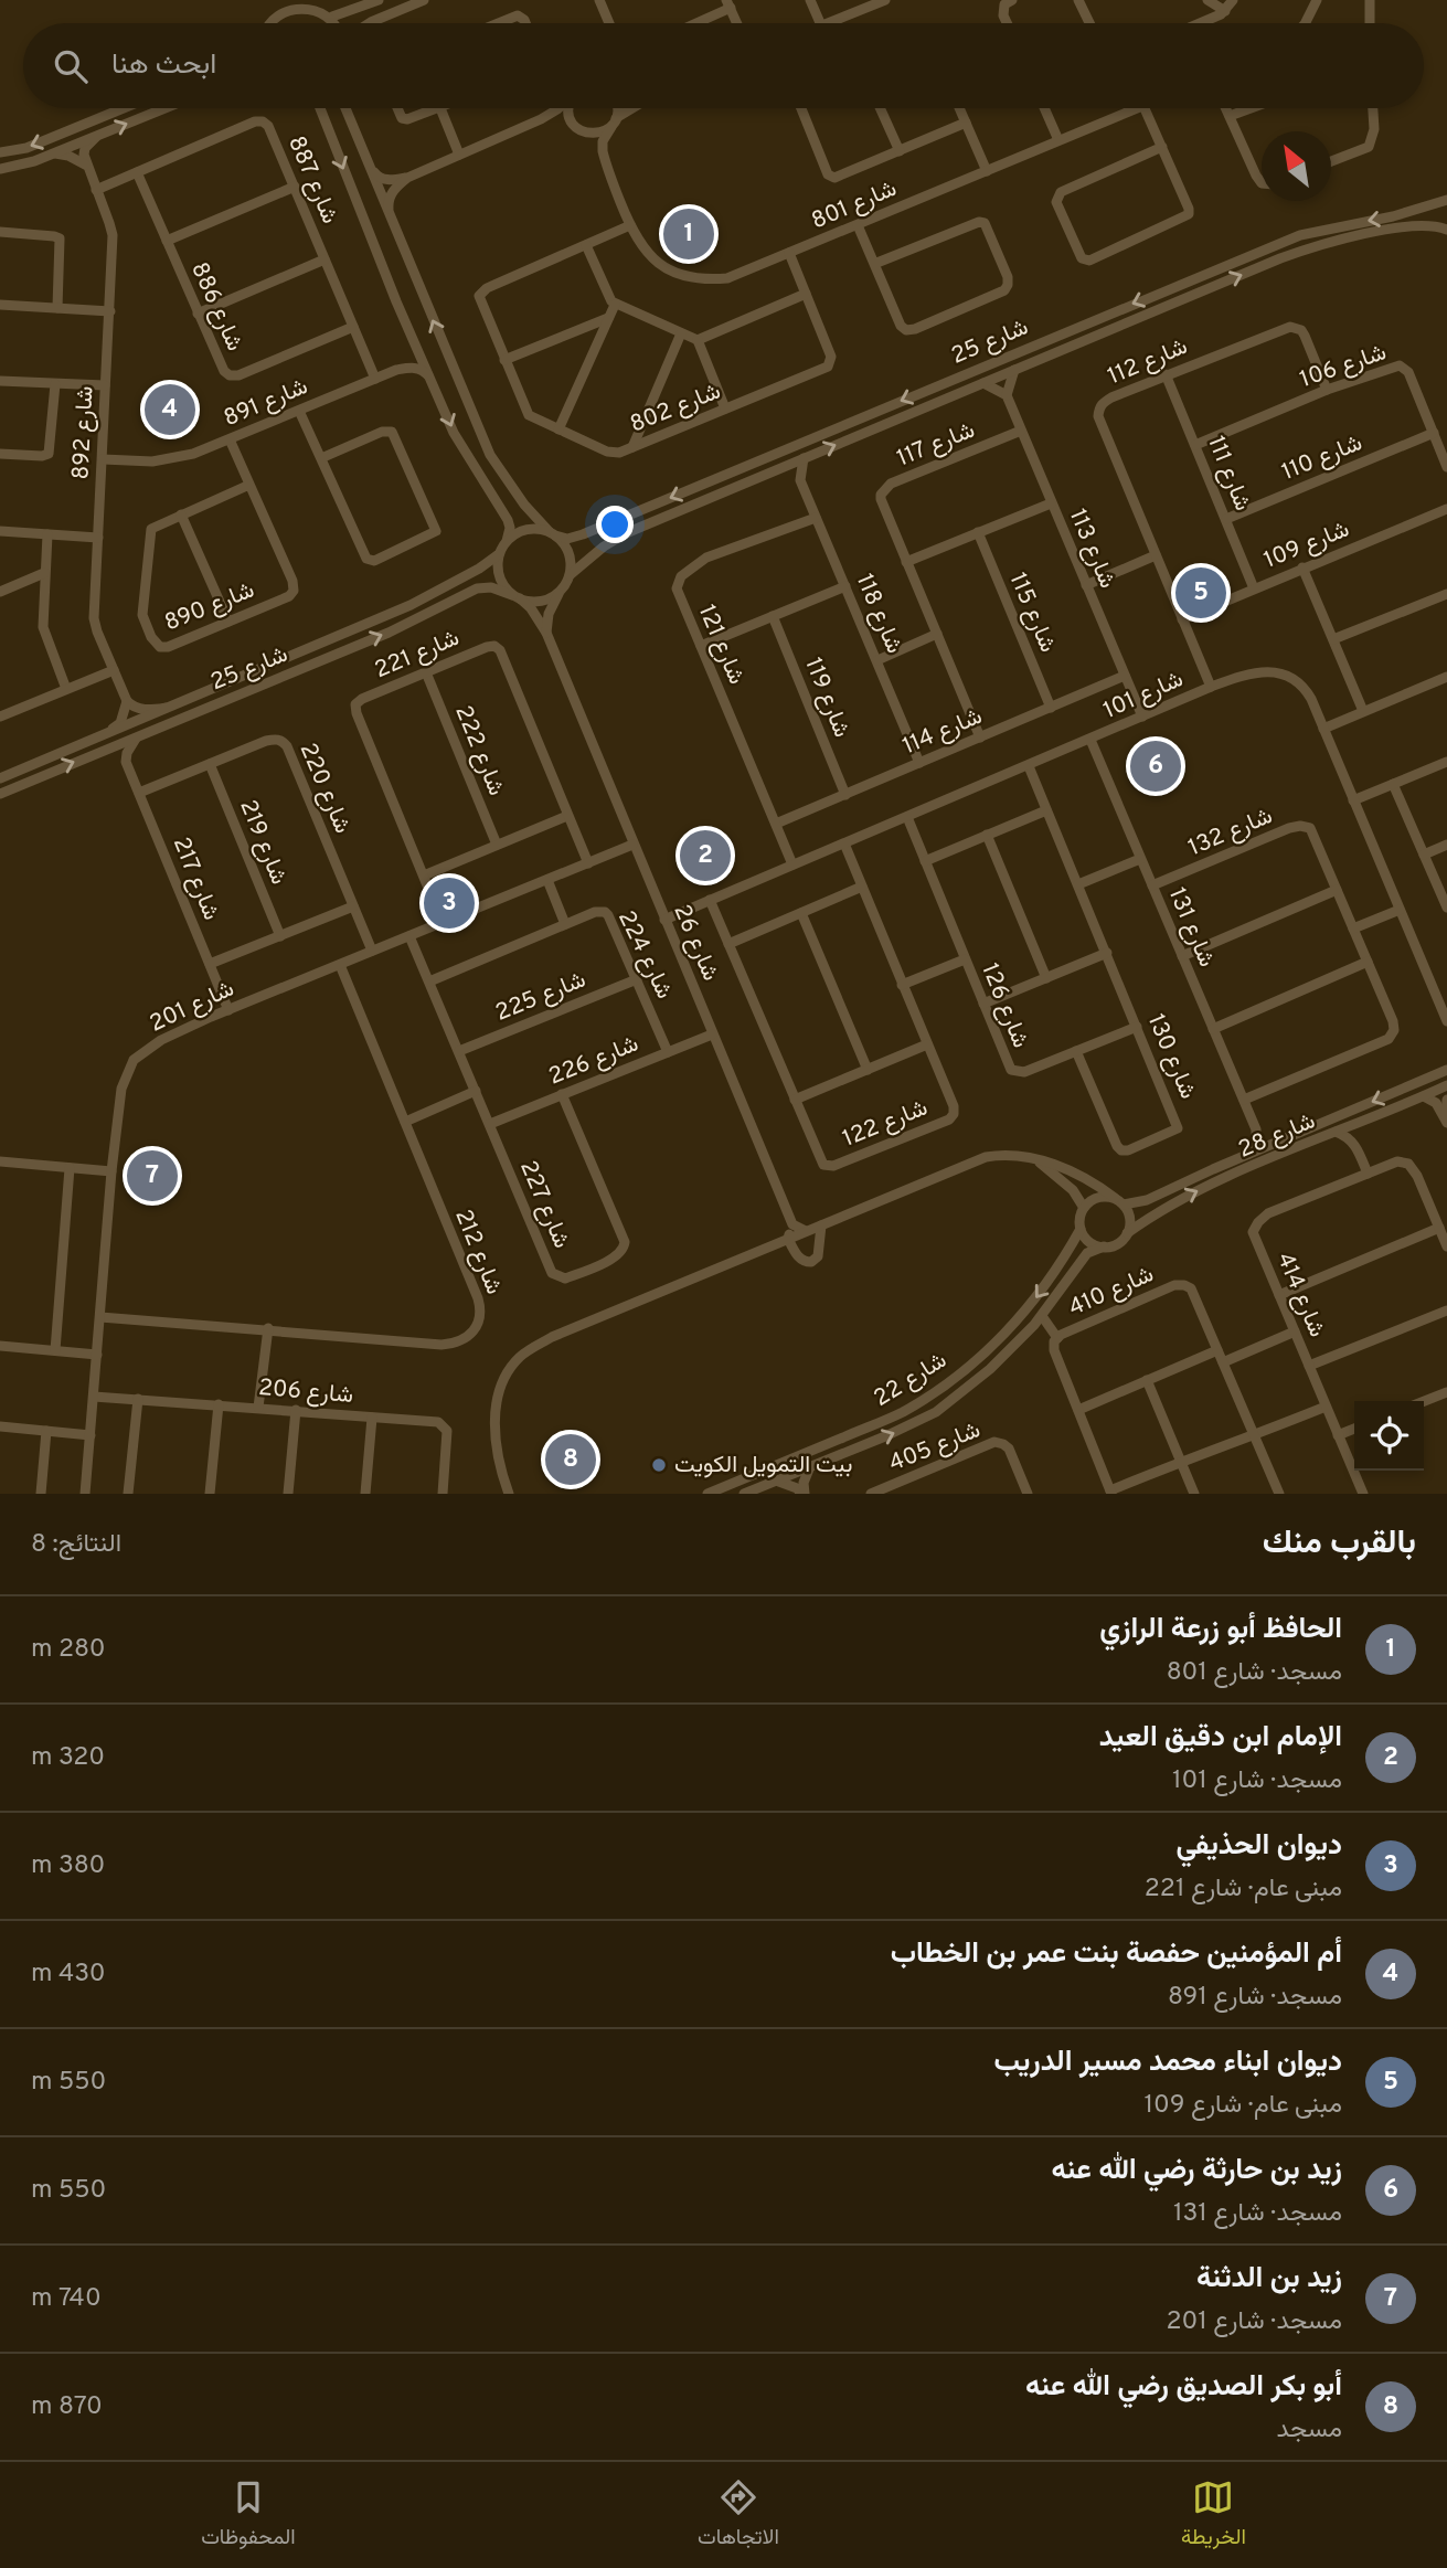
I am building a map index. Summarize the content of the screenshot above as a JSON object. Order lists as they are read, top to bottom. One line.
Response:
{"streets":{"street":["شارع 887","شارع 801","شارع 886","شارع 25","شارع 112","شارع 106","شارع 891","شارع 802","شارع 892","شارع 117","شارع 110","شارع 111","شارع 109","شارع 113","شارع 890","شارع 115","شارع 118","شارع 121","شارع 221","شارع 101","شارع 119","شارع 114","شارع 222","شارع 220","شارع 132","شارع 219","شارع 217","شارع 131","شارع 26","شارع 224","شارع 225","شارع 126","شارع 201","شارع 130","شارع 226","شارع 122","شارع 28","شارع 227","شارع 212","شارع 410","شارع 414","شارع 22","شارع 206","شارع 405"]},"crossings":[["شارع 887","شارع 886"],["شارع 887","شارع 891"],["شارع 887","شارع 892"],["شارع 801","شارع 802"],["شارع 25","شارع 26"],["شارع 112","شارع 106"],["شارع 112","شارع 111"],["شارع 112","شارع 109"],["شارع 112","شارع 101"],["شارع 106","شارع 110"],["شارع 106","شارع 111"],["شارع 891","شارع 892"],["شارع 891","شارع 890"],["شارع 117","شارع 113"],["شارع 117","شارع 114"],["شارع 110","شارع 111"],["شارع 111","شارع 109"],["شارع 113","شارع 101"],["شارع 113","شارع 114"],["شارع 115","شارع 114"],["شارع 118","شارع 121"],["شارع 118","شارع 114"],["شارع 121","شارع 101"],["شارع 121","شارع 114"],["شارع 221","شارع 222"],["شارع 221","شارع 201"],["شارع 101","شارع 131"],["شارع 101","شارع 26"],["شارع 101","شارع 126"],["شارع 101","شارع 130"],["شارع 101","شارع 122"],["شارع 119","شارع 114"],["شارع 220","شارع 219"],["شارع 220","شارع 217"],["شارع 220","شارع 201"],["شارع 132","شارع 131"],["شارع 217","شارع 201"],["شارع 26","شارع 201"],["شارع 26","شارع 226"],["شارع 224","شارع 225"],["شارع 224","شارع 226"],["شارع 224","شارع 227"],["شارع 225","شارع 227"],["شارع 126","شارع 130"],["شارع 126","شارع 122"],["شارع 201","شارع 227"],["شارع 201","شارع 212"],["شارع 201","شارع 206"],["شارع 226","شارع 227"],["شارع 28","شارع 22"]],"places":["بيت التمويل الكويت"],"north":"top left","page":{"search":"ابحث هنا","pins":["1","4","5","6","2","3","7","8"],"heading":["بالقرب منك","النتائج: 8"],"list":[{"mark":"1","name":"الحافظ أبو زرعة الرازي","note":"مسجد · شارع 801","value":"280 m"},{"mark":"2","name":"الإمام ابن دقيق العيد","note":"مسجد · شارع 101","value":"320 m"},{"mark":"3","name":"ديوان الحذيفي","note":"مبنى عام · شارع 221","value":"380 m"},{"mark":"4","name":"أم المؤمنين حفصة بنت عمر بن الخطاب","note":"مسجد · شارع 891","value":"430 m"},{"mark":"5","name":"ديوان ابناء محمد مسير الدريب","note":"مبنى عام · شارع 109","value":"550 m"},{"mark":"6","name":"زيد بن حارثة رضي الله عنه","note":"مسجد · شارع 131","value":"550 m"},{"mark":"7","name":"زيد بن الدثنة","note":"مسجد · شارع 201","value":"740 m"},{"mark":"8","name":"أبو بكر الصديق رضي الله عنه","note":"مسجد","value":"870 m"}],"nav":["الخريطة","الاتجاهات","المحفوظات"]}}
